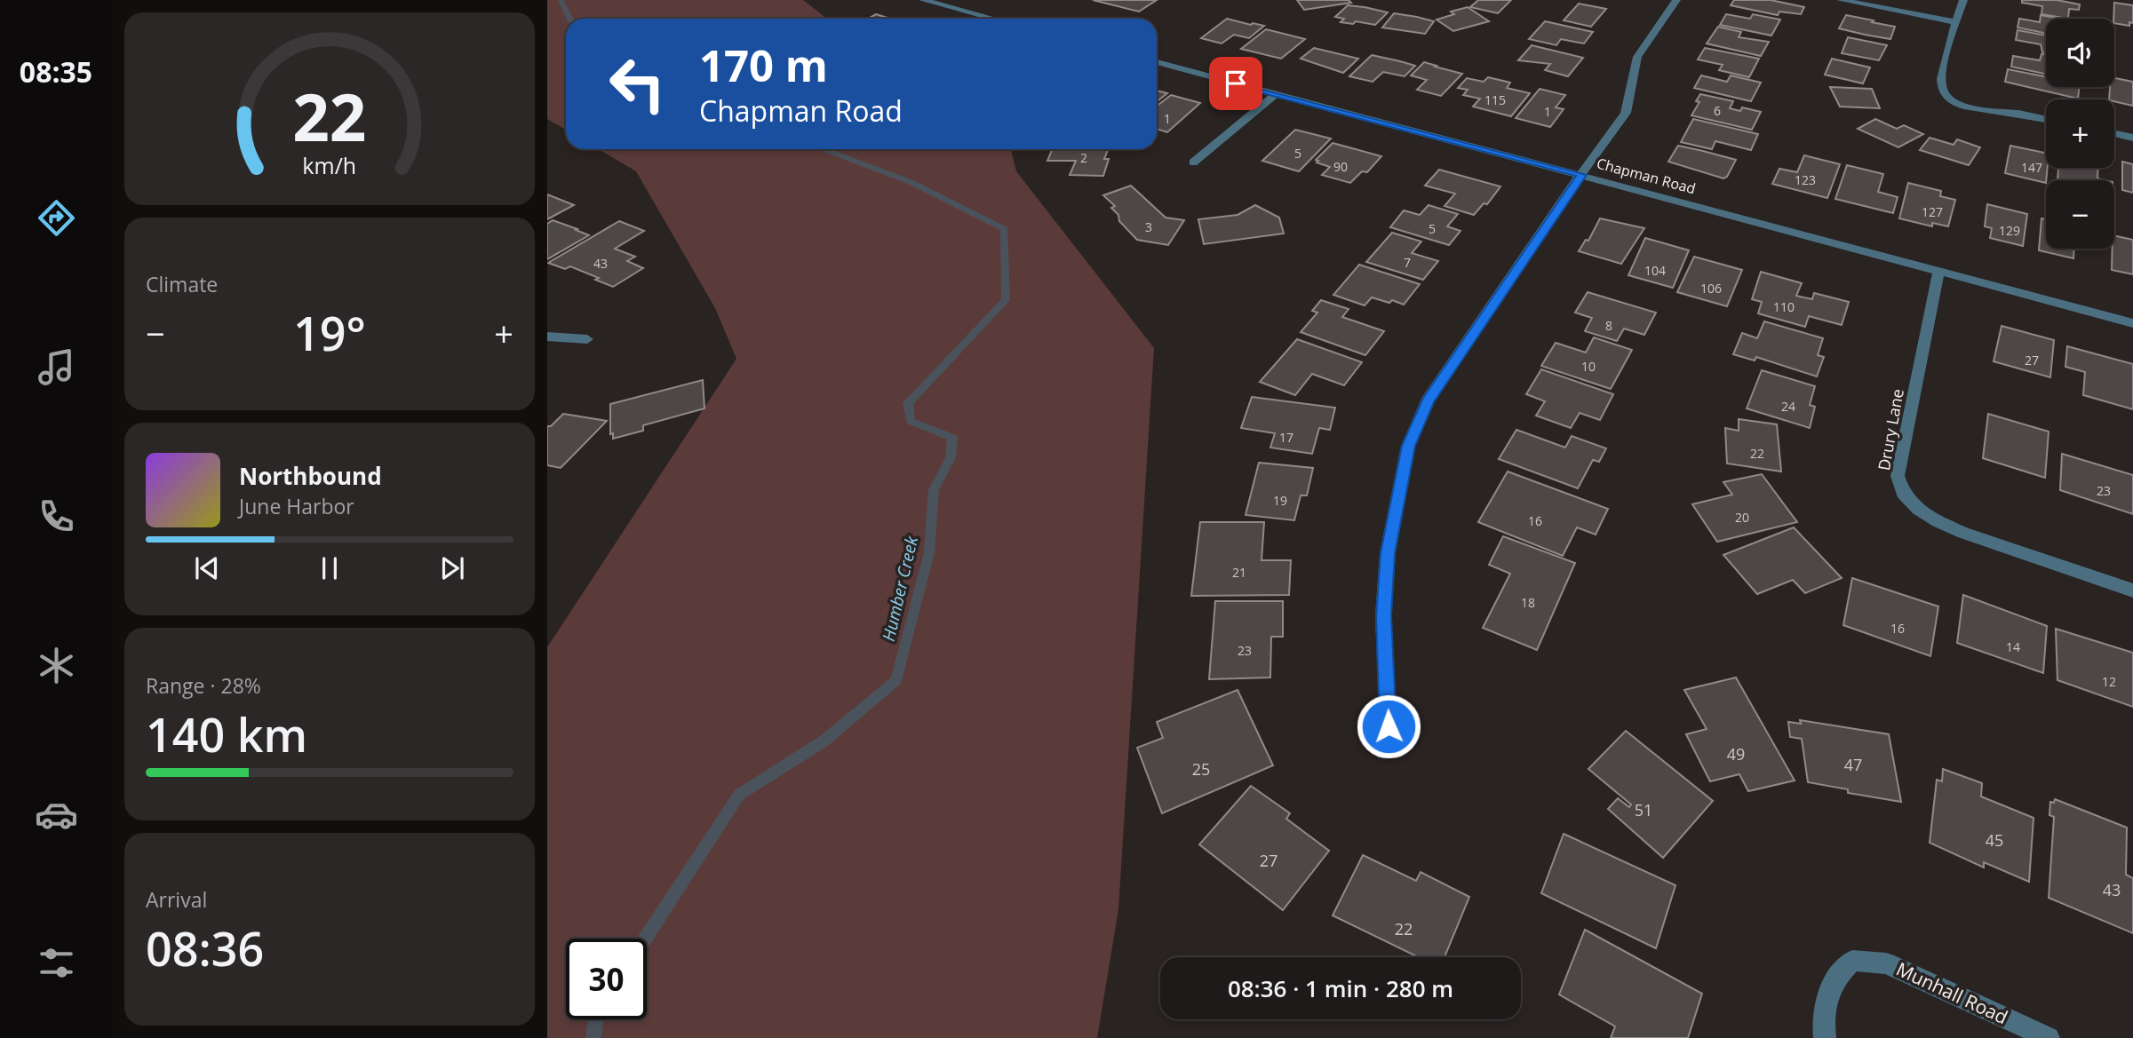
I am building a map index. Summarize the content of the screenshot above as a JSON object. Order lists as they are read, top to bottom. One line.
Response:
{"streets":{"street":["Chapman Road","Drury Lane","Munhall Road"]},"crossings":[["Chapman Road","Drury Lane"]],"water":["Humber Creek"],"house_numbers":["115","6","1","1","5","2","90","147","123","127","3","5","129","7","43","104","106","110","8","27","10","24","17","22","23","19","20","16","21","18","16","14","23","12","49","47","25","51","45","27","43","22"],"page":{"tabs":"08:35","map_buttons":["+","−"],"turn":["170 m","Chapman Road"],"tile":["Climate",["Range · 28%","140 km"],["Arrival","08:36"]],"heat":["−","19°","+"],"song":["Northbound","June Harbor"],"limit":"30","trip":"08:36 · 1 min · 280 m","gauge":["22","km/h"]}}
